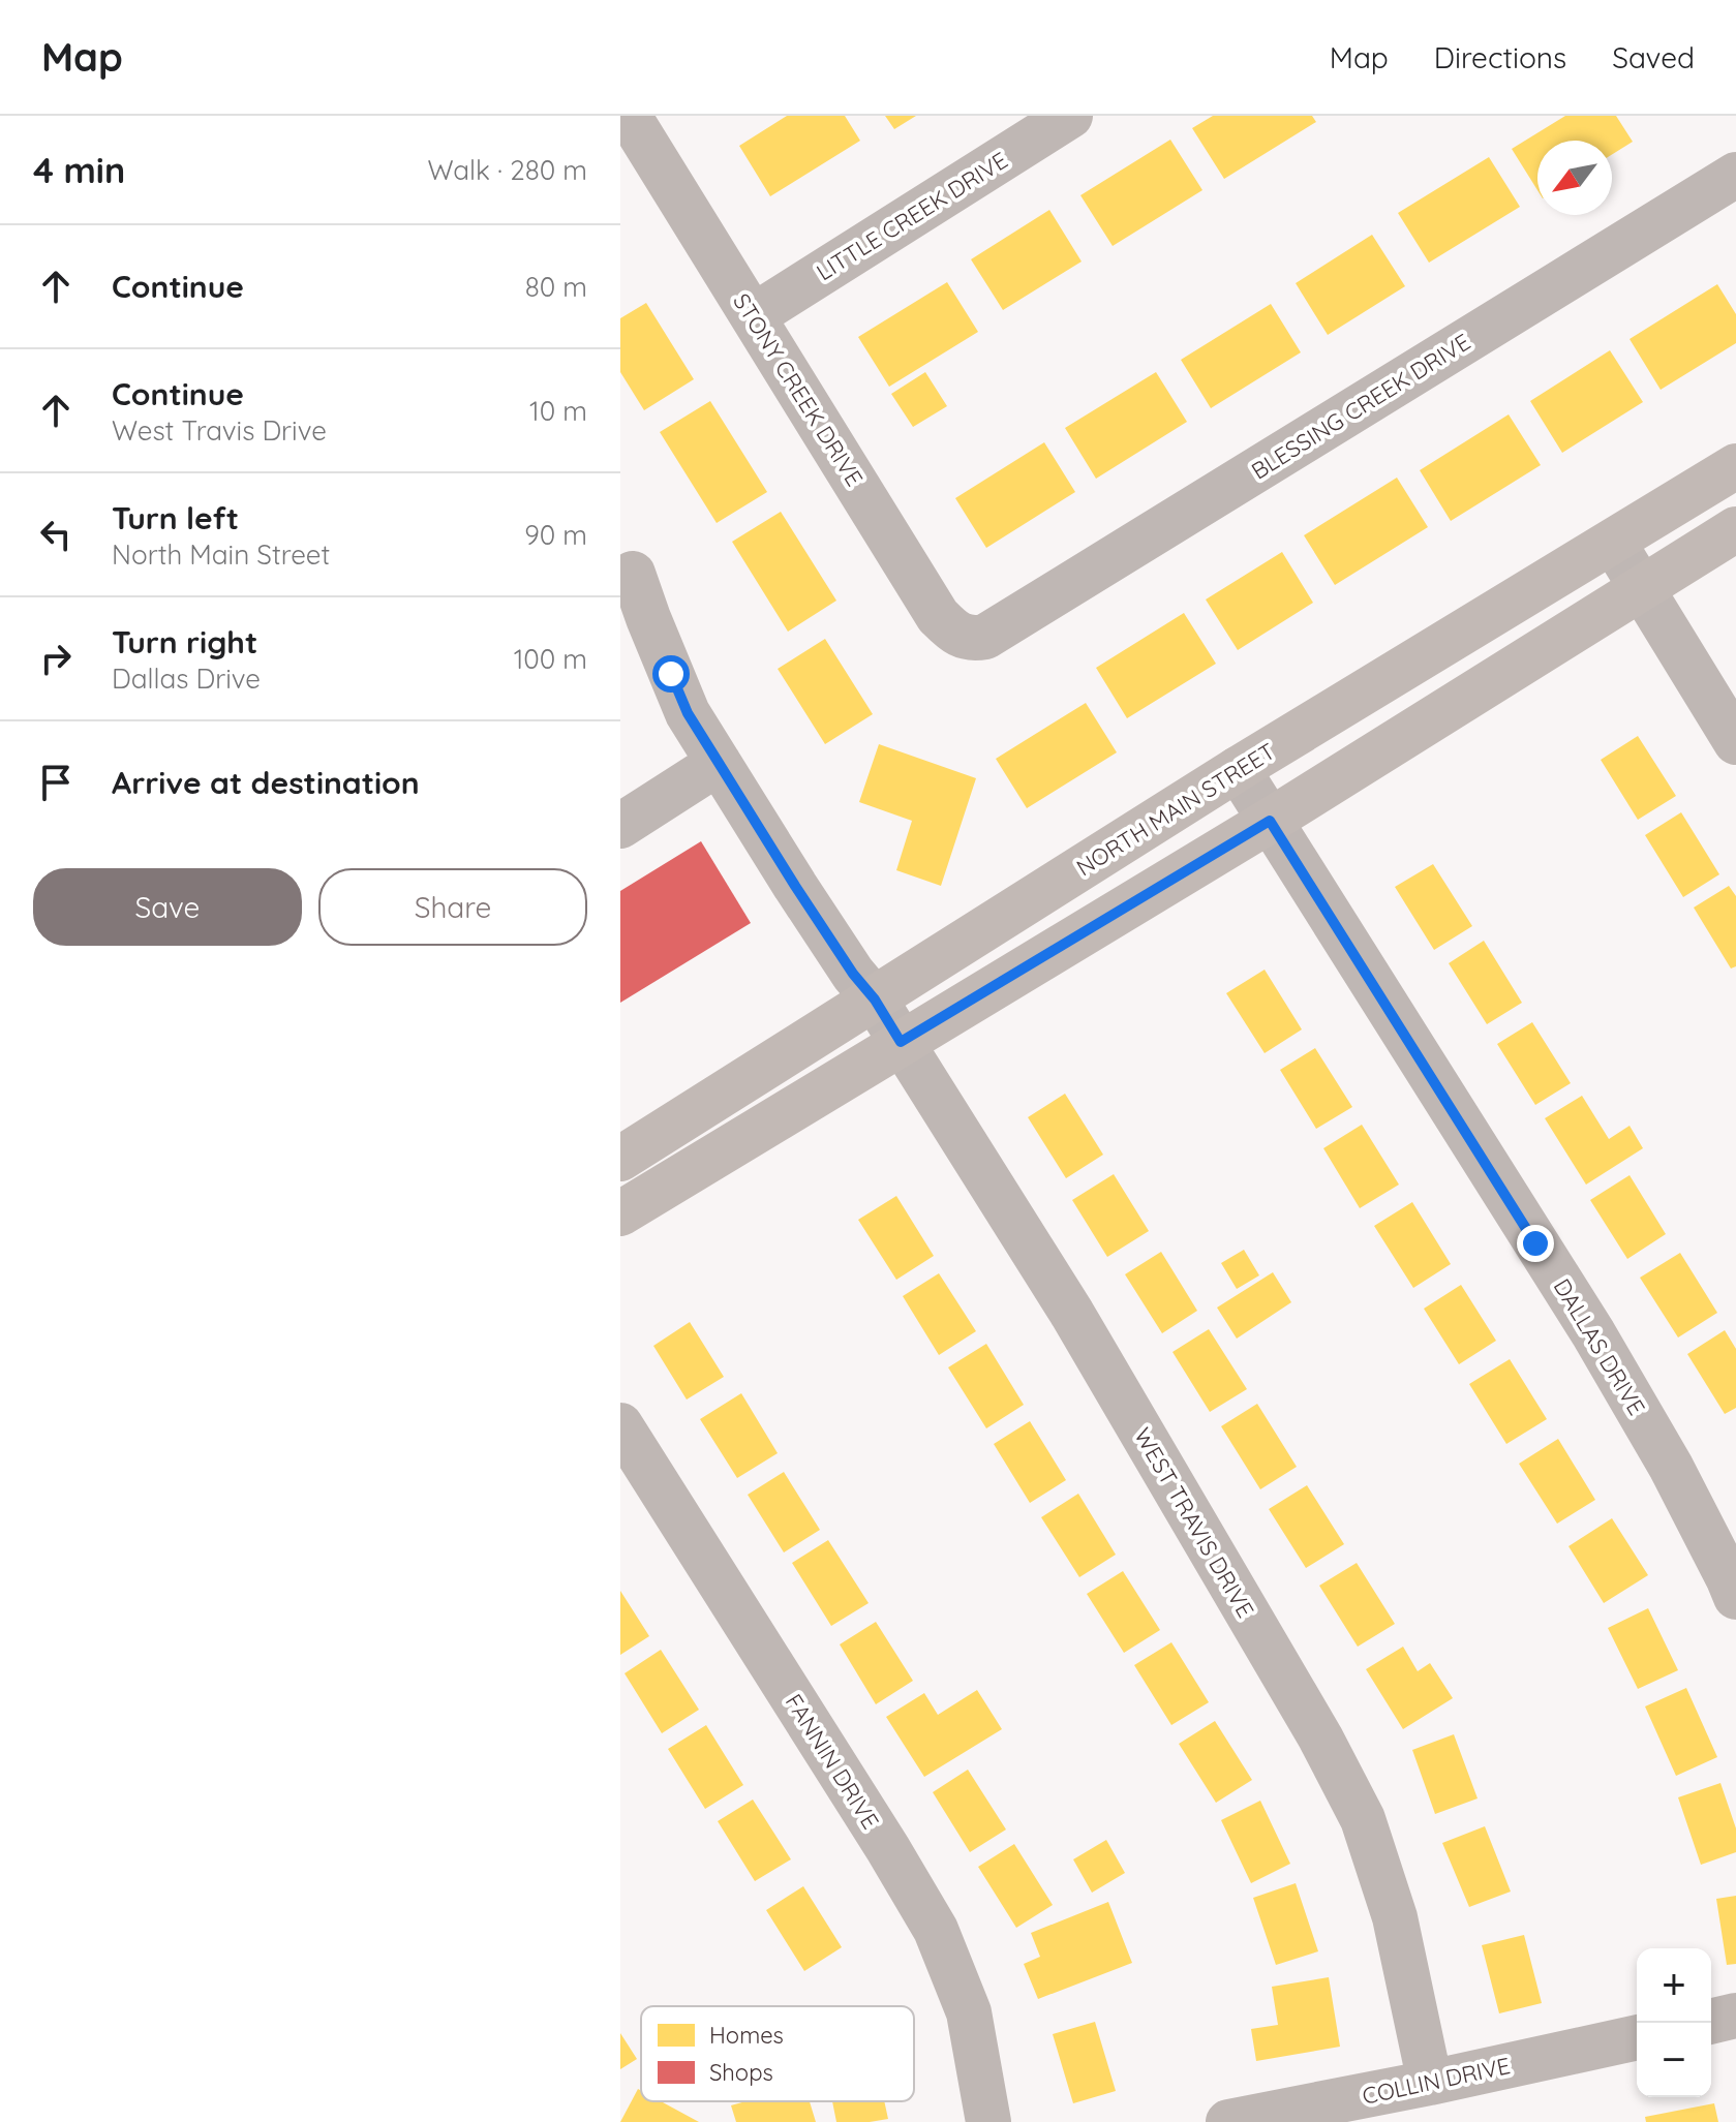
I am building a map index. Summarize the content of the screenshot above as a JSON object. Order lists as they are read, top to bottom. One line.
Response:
{"streets":{"main road":["NORTH MAIN STREET"],"street":["LITTLE CREEK DRIVE","STONY CREEK DRIVE","BLESSING CREEK DRIVE","DALLAS DRIVE","WEST TRAVIS DRIVE","FANNIN DRIVE","COLLIN DRIVE"]},"crossings":[["LITTLE CREEK DRIVE","STONY CREEK DRIVE"],["STONY CREEK DRIVE","BLESSING CREEK DRIVE"],["NORTH MAIN STREET","DALLAS DRIVE"],["NORTH MAIN STREET","WEST TRAVIS DRIVE"],["WEST TRAVIS DRIVE","COLLIN DRIVE"]],"legend":["Homes","Shops"],"north":"bottom left","page":{"header":"Map","nav":["Map","Directions","Saved"],"heading":["4 min","Walk · 280 m"],"list":[["Continue","80 m"],["Continue","West Travis Drive","10 m"],["Turn left","North Main Street","90 m"],["Turn right","Dallas Drive","100 m"],"Arrive at destination"],"buttons":["Save","Share"],"map_buttons":["+","−"]}}
